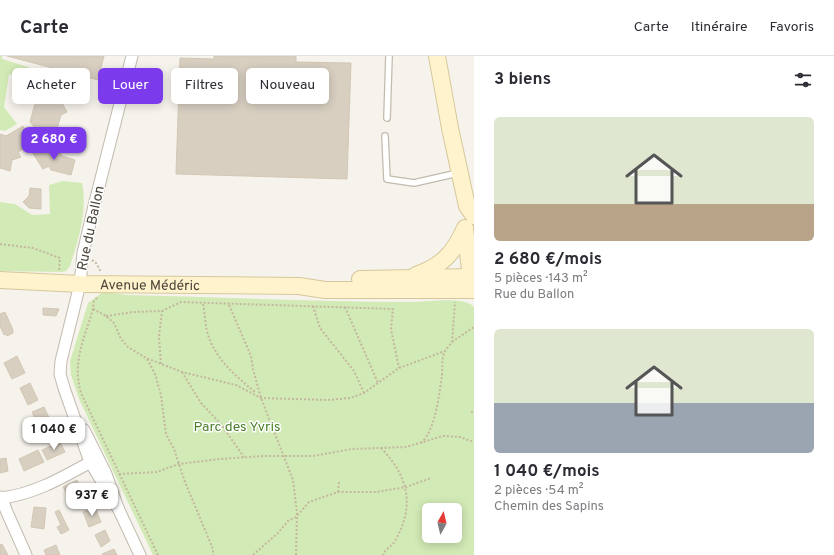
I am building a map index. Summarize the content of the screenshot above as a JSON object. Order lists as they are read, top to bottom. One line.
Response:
{"streets":{"main road":["Avenue Médéric"],"street":["Rue du Ballon"]},"crossings":[["Rue du Ballon","Avenue Médéric"]],"parks":["Parc des Yvris"],"north":"top","page":{"header":"Carte","nav":["Carte","Itinéraire","Favoris"],"heading":"3 biens","chip":["Acheter","Louer","Filtres","Nouveau"],"list":[{"name":"2 680 €/mois","note":"5 pièces · 143 m² · Rue du Ballon"},{"name":"1 040 €/mois","note":"2 pièces · 54 m² · Chemin des Sapins"}],"price":["2 680 €","1 040 €","937 €"]}}
